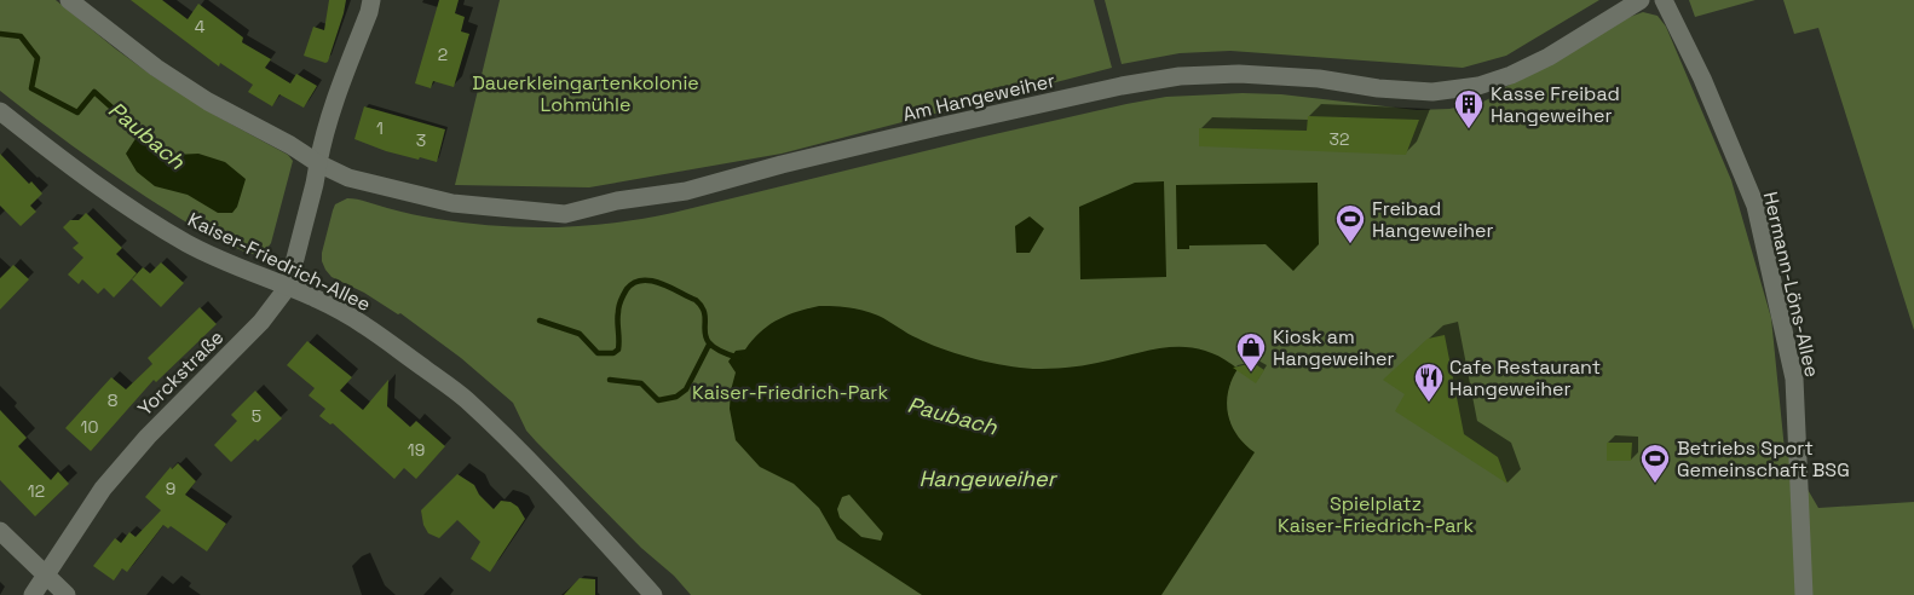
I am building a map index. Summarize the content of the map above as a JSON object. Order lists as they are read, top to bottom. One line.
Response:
{"streets":{"street":["Am Hangeweiher","Kaiser-Friedrich-Allee","Hermann-Löns-Allee","Yorckstraße"]},"crossings":[["Am Hangeweiher","Yorckstraße"],["Kaiser-Friedrich-Allee","Yorckstraße"]],"water":["Paubach","Hangeweiher"],"parks":["Dauerkleingartenkolonie Lohmühle","Kaiser-Friedrich-Park","Spielplatz Kaiser-Friedrich-Park"],"places":{"building":["Kasse Freibad Hangeweiher"],"sports":["Freibad Hangeweiher","Betriebs Sport Gemeinschaft BSG"],"shop":["Kiosk am Hangeweiher"],"restaurant":["Cafe Restaurant Hangeweiher"]},"house_numbers":["4","2","1","32","3","8","5","10","19","9","12"]}
